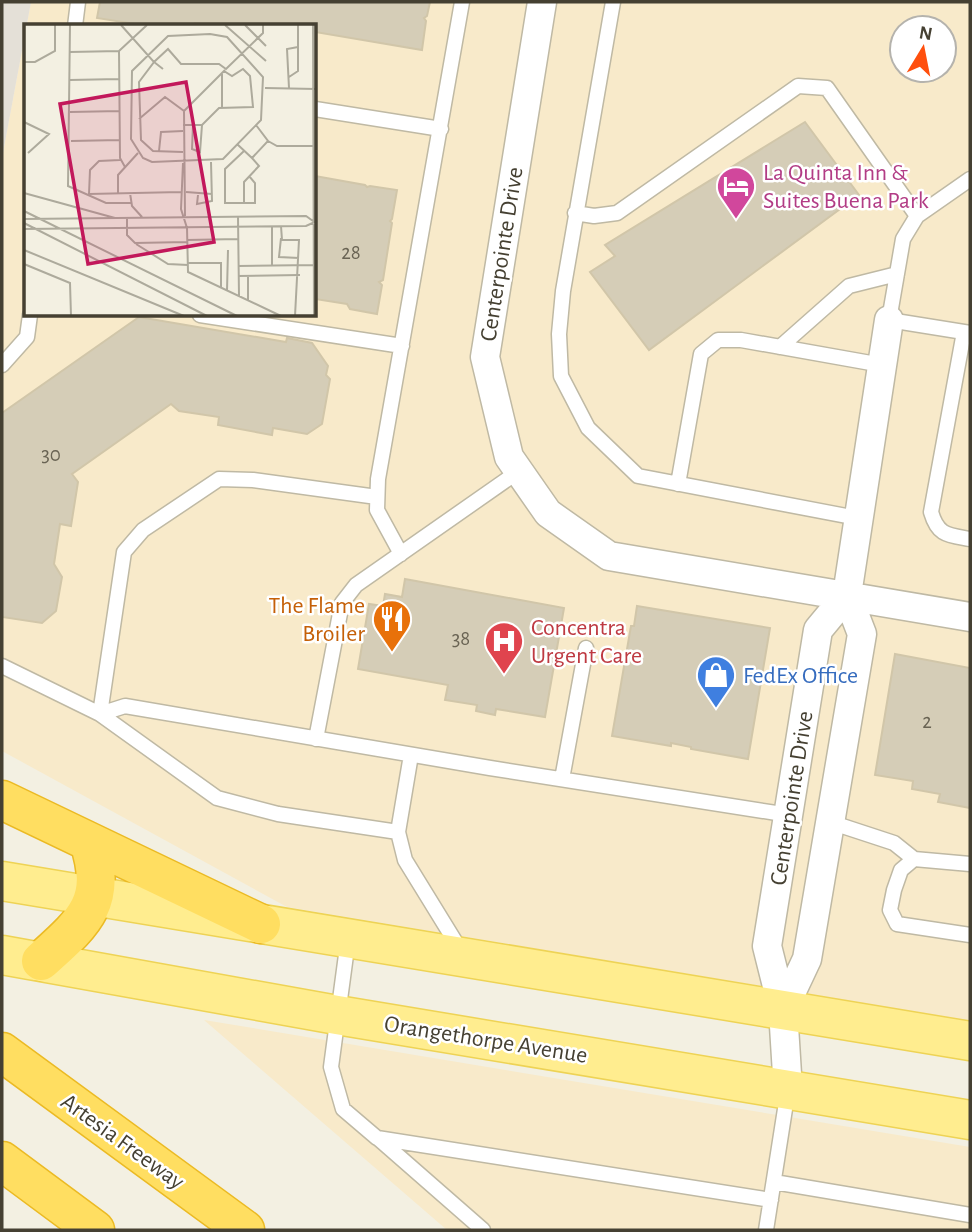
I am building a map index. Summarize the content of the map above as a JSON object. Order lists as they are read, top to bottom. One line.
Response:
{"streets":{"highway":["Artesia Freeway"],"main road":["Orangethorpe Avenue"],"street":["Centerpointe Drive"]},"crossings":[["Centerpointe Drive","Orangethorpe Avenue"]],"places":{"hotel":["La Quinta Inn & Suites Buena Park"],"restaurant":["The Flame Broiler"],"hospital":["Concentra Urgent Care"],"shop":["FedEx Office"]},"house_numbers":["28","30","38","2"],"north":"top"}
